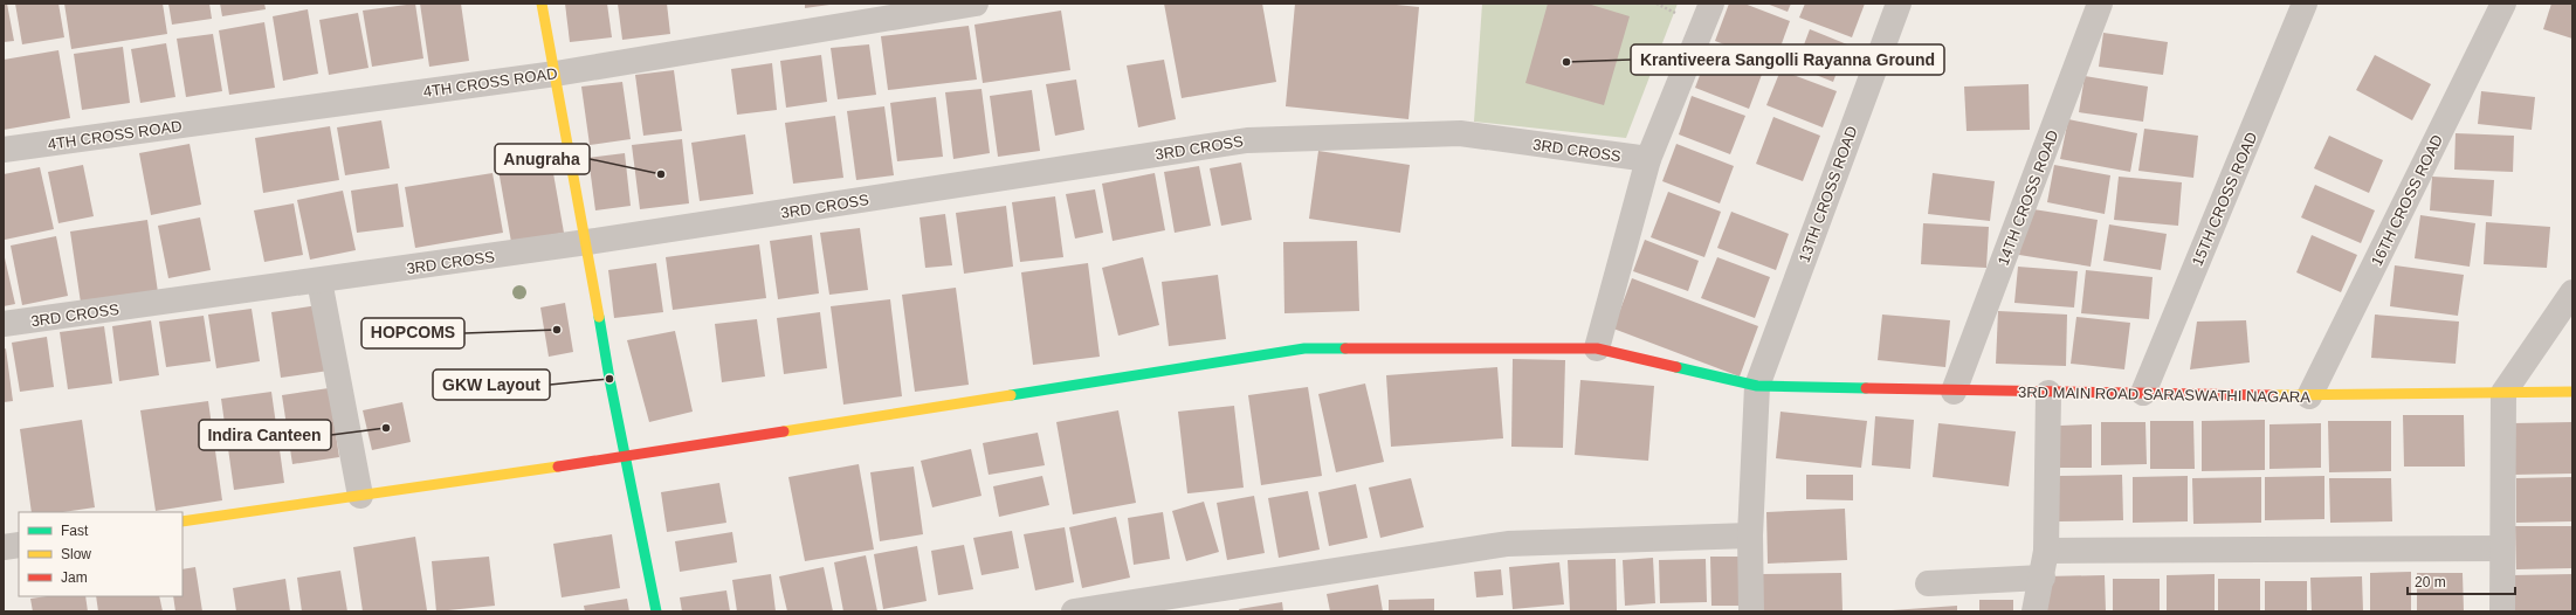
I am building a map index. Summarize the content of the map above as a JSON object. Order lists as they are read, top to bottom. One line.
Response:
{"streets":{"street":["4TH CROSS ROAD","3RD CROSS","13TH CROSS ROAD","14TH CROSS ROAD","15TH CROSS ROAD","16TH CROSS ROAD","3RD MAIN ROAD SARASWATHI NAGARA"]},"crossings":[["13TH CROSS ROAD","3RD MAIN ROAD SARASWATHI NAGARA"],["14TH CROSS ROAD","3RD MAIN ROAD SARASWATHI NAGARA"],["15TH CROSS ROAD","3RD MAIN ROAD SARASWATHI NAGARA"],["16TH CROSS ROAD","3RD MAIN ROAD SARASWATHI NAGARA"]],"places":["Krantiveera Sangolli Rayanna Ground","Anugraha","HOPCOMS","GKW Layout","Indira Canteen"],"legend":["Fast","Slow","Jam"],"scale_bar":"20 m"}
